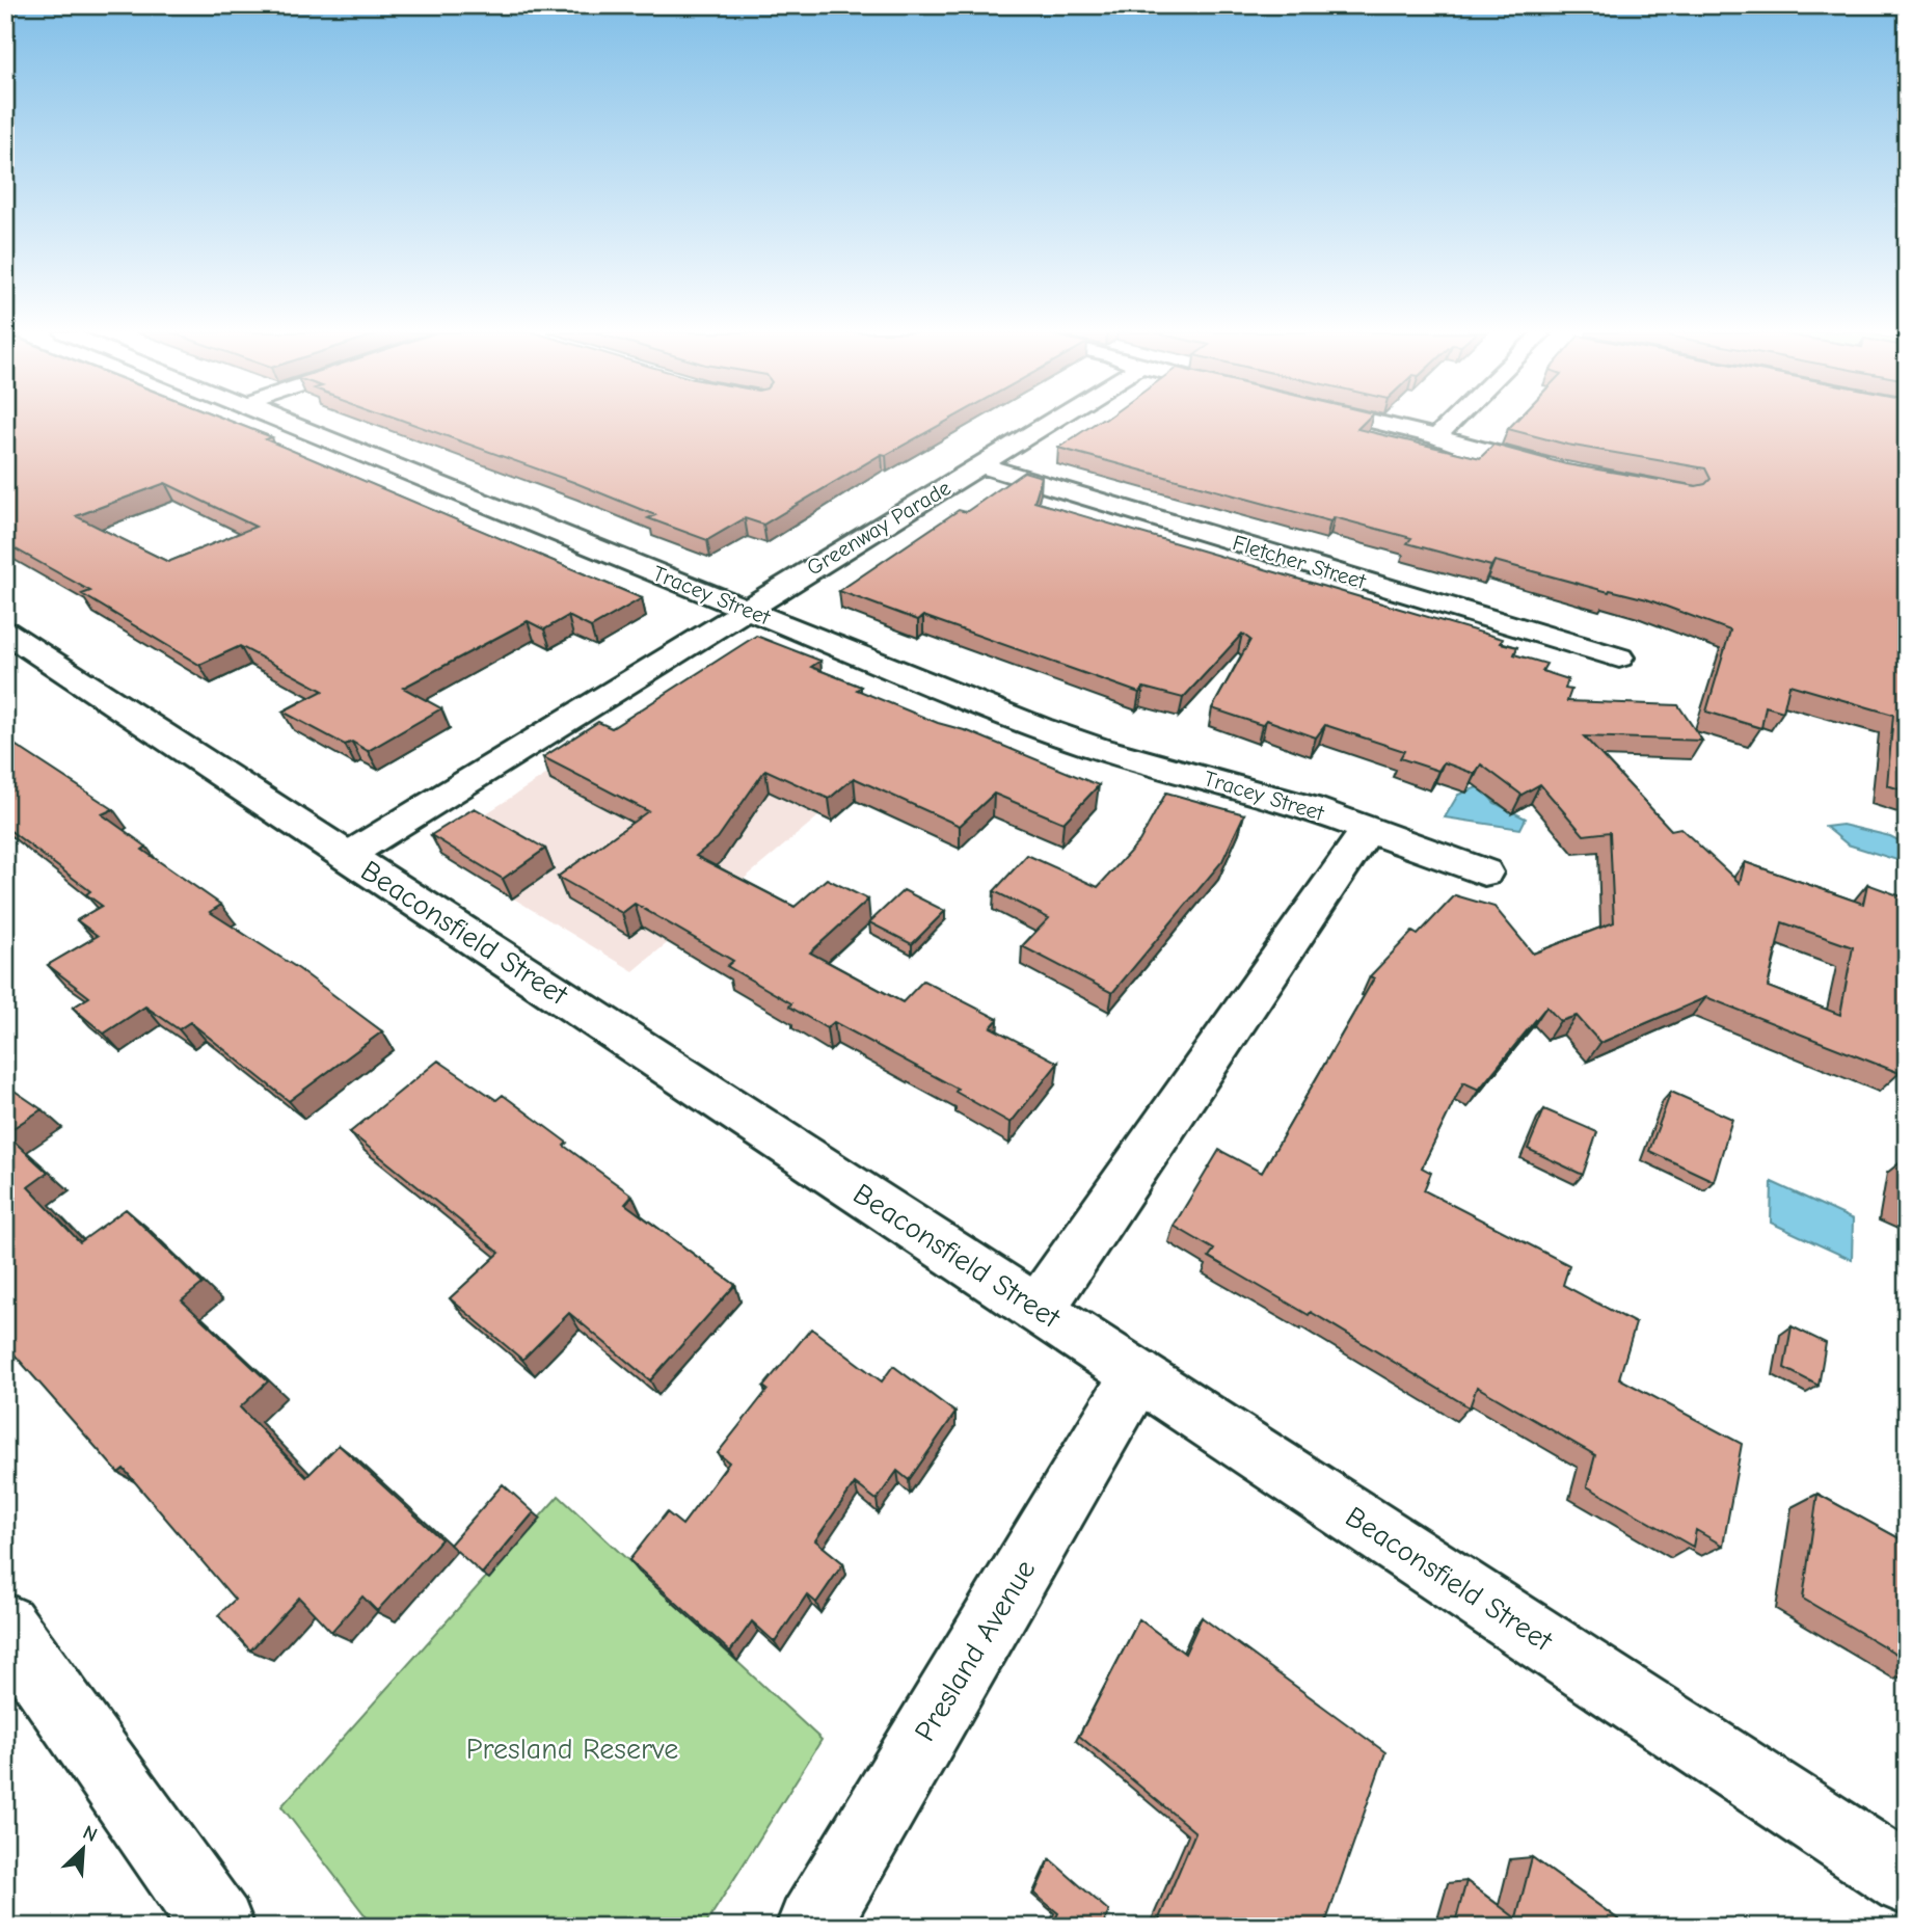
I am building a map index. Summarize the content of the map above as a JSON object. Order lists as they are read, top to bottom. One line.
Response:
{"streets":{"street":["Greenway Parade","Fletcher Street","Tracey Street","Beaconsfield Street","Presland Avenue"]},"crossings":[["Greenway Parade","Fletcher Street"],["Greenway Parade","Tracey Street"],["Greenway Parade","Beaconsfield Street"],["Beaconsfield Street","Presland Avenue"]],"parks":["Presland Reserve"],"north":"top right"}
